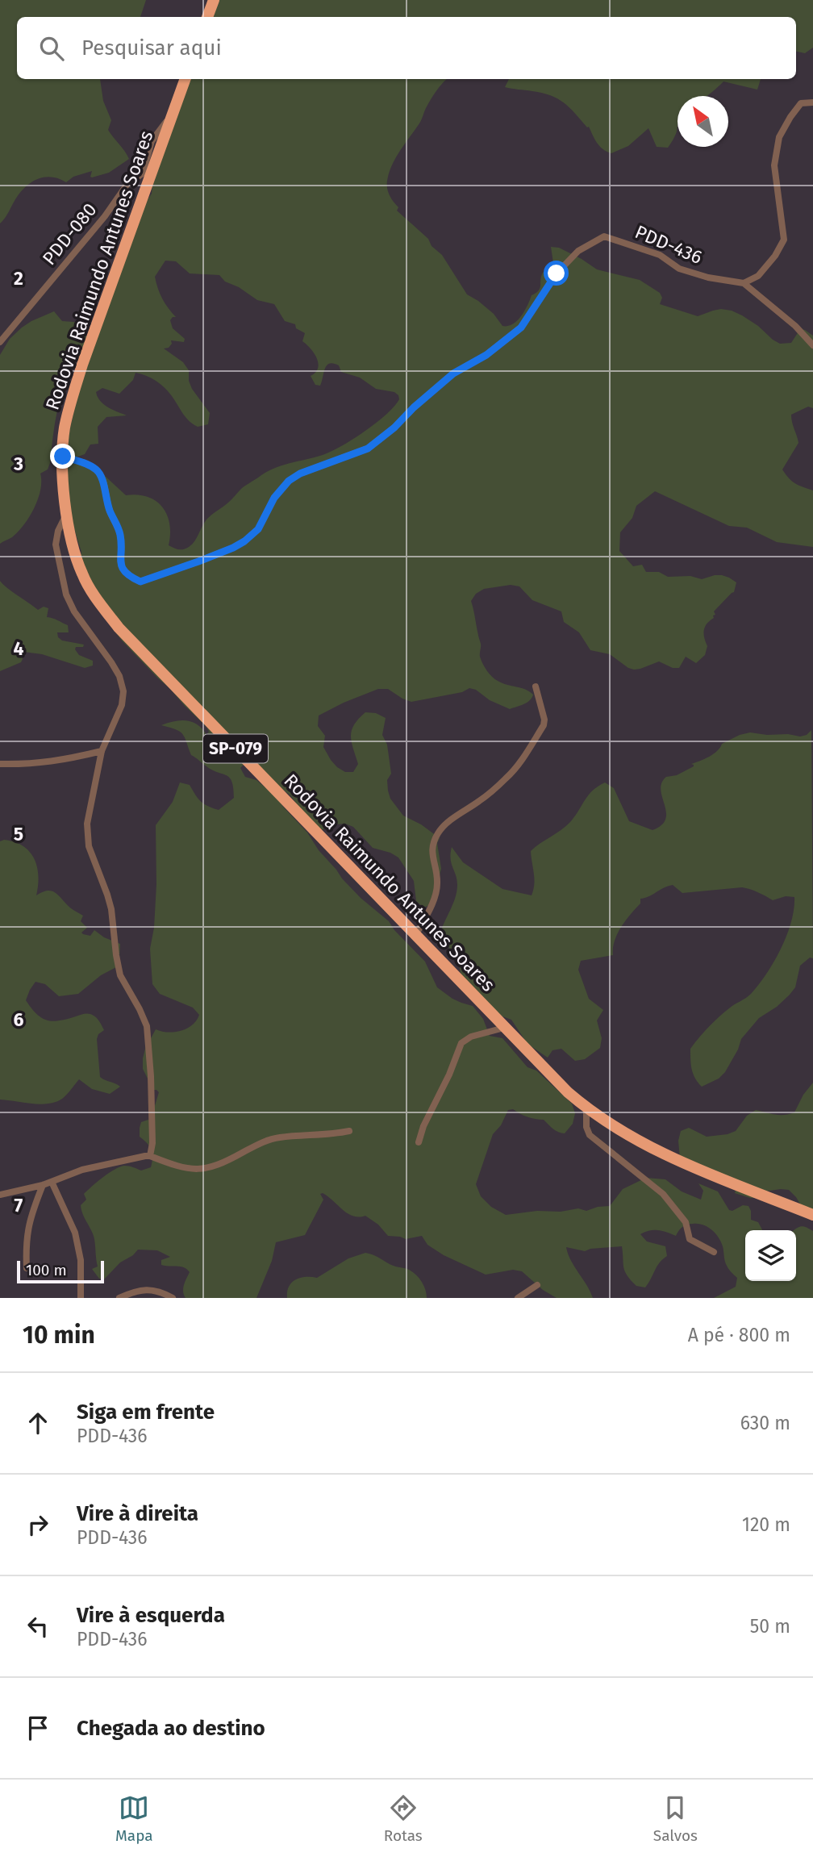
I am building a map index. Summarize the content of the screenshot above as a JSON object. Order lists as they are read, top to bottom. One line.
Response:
{"streets":{"highway":["Rodovia Raimundo Antunes Soares","SP-079"],"street":["PDD-080","PDD-436"]},"crossings":[["PDD-080","Rodovia Raimundo Antunes Soares"],["PDD-436","Rodovia Raimundo Antunes Soares"]],"scale_bar":"100 m","north":"top left","page":{"search":"Pesquisar aqui","scale":"100 m","heading":["10 min","A pé · 800 m"],"list":[["Siga em frente","PDD-436","630 m"],["Vire à direita","PDD-436","120 m"],["Vire à esquerda","PDD-436","50 m"],"Chegada ao destino"],"nav":["Mapa","Rotas","Salvos"]},"grid":{"rows":["2","3","4","5","6","7"]}}
